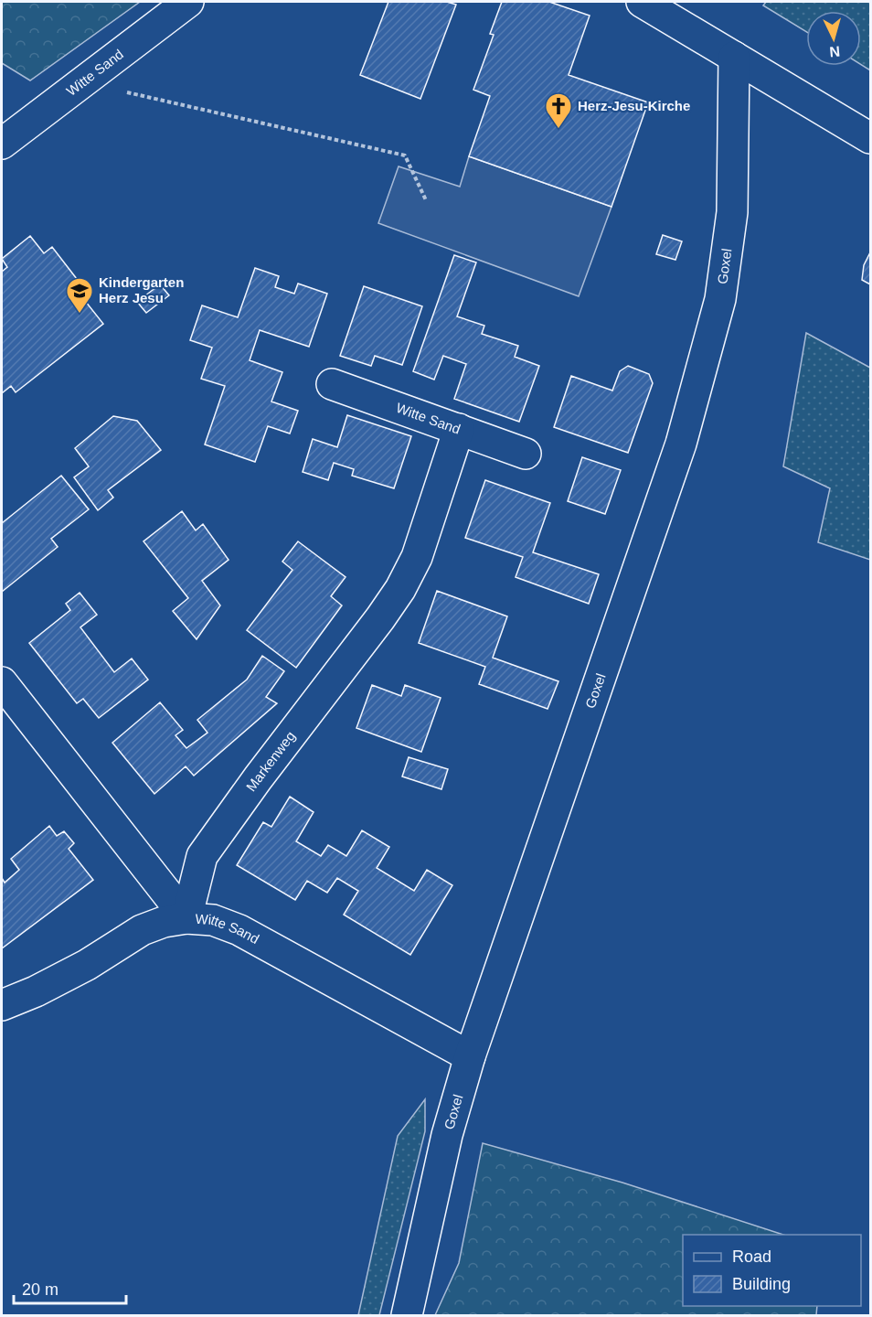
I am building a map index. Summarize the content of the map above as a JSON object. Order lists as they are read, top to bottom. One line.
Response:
{"streets":{"street":["Witte Sand","Goxel","Markenweg"]},"crossings":[["Witte Sand","Goxel"],["Witte Sand","Markenweg"]],"places":{"church":["Herz-Jesu-Kirche"],"school or university":["Kindergarten Herz Jesu"]},"legend":["Road","Building"],"scale_bar":"20 m","north":"bottom"}
